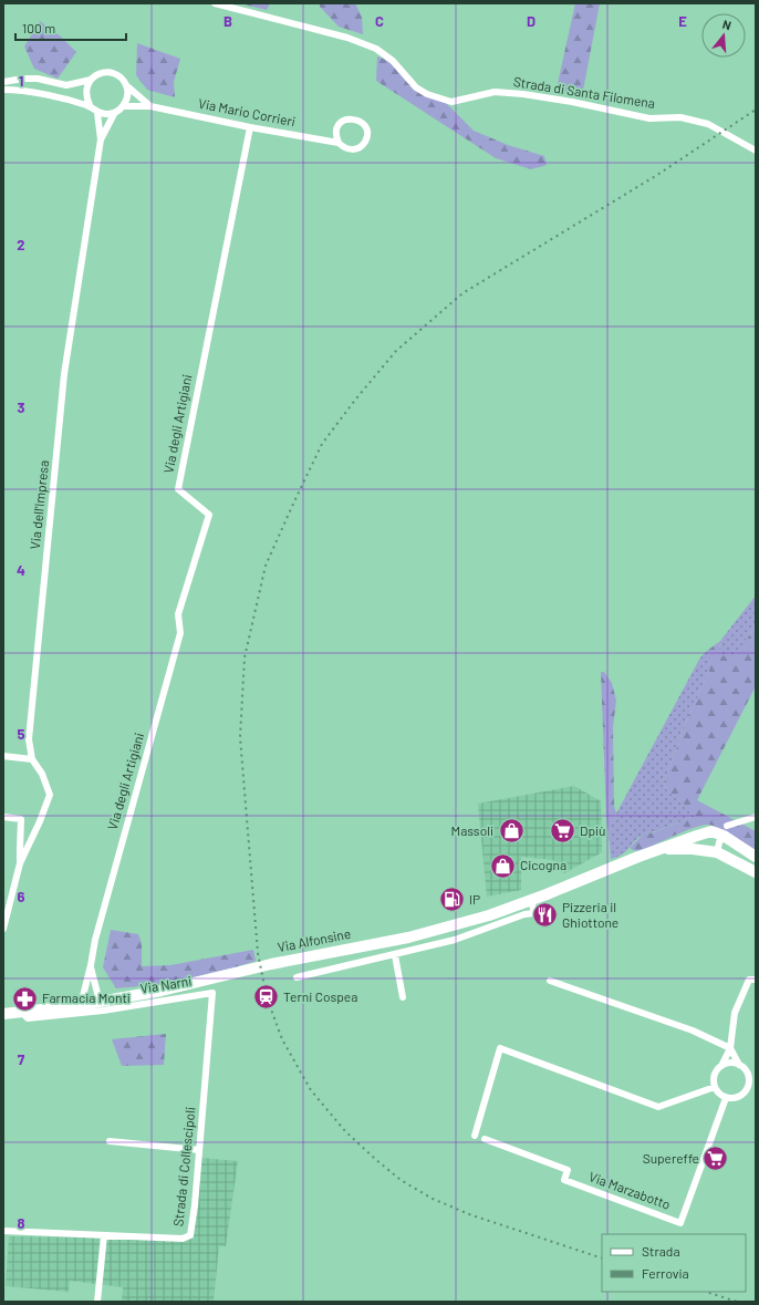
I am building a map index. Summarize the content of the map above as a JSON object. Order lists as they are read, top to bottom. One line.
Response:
{"streets":{"main road":["Via Alfonsine","Via Narni"],"street":["Strada di Santa Filomena","Via Mario Corrieri","Via degli Artigiani","Via dell'Impresa","Strada di Collescipoli","Via Marzabotto"]},"crossings":[["Via Mario Corrieri","Via degli Artigiani"],["Via Mario Corrieri","Via dell'Impresa"],["Via degli Artigiani","Via Alfonsine"],["Via degli Artigiani","Via Narni"],["Via Alfonsine","Via Narni"],["Via Narni","Strada di Collescipoli"]],"places":{"shop":["Massoli","Cicogna"],"supermarket":["Dpiù","Supereffe"],"fuel station":["IP"],"restaurant":["Pizzeria il Ghiottone"],"station":["Terni Cospea"],"pharmacy":["Farmacia Monti"]},"legend":["Strada","Ferrovia"],"scale_bar":"100 m","north":"top","grid":{"columns":["B","C","D","E"],"rows":["1","2","3","4","5","6","7","8"]}}
